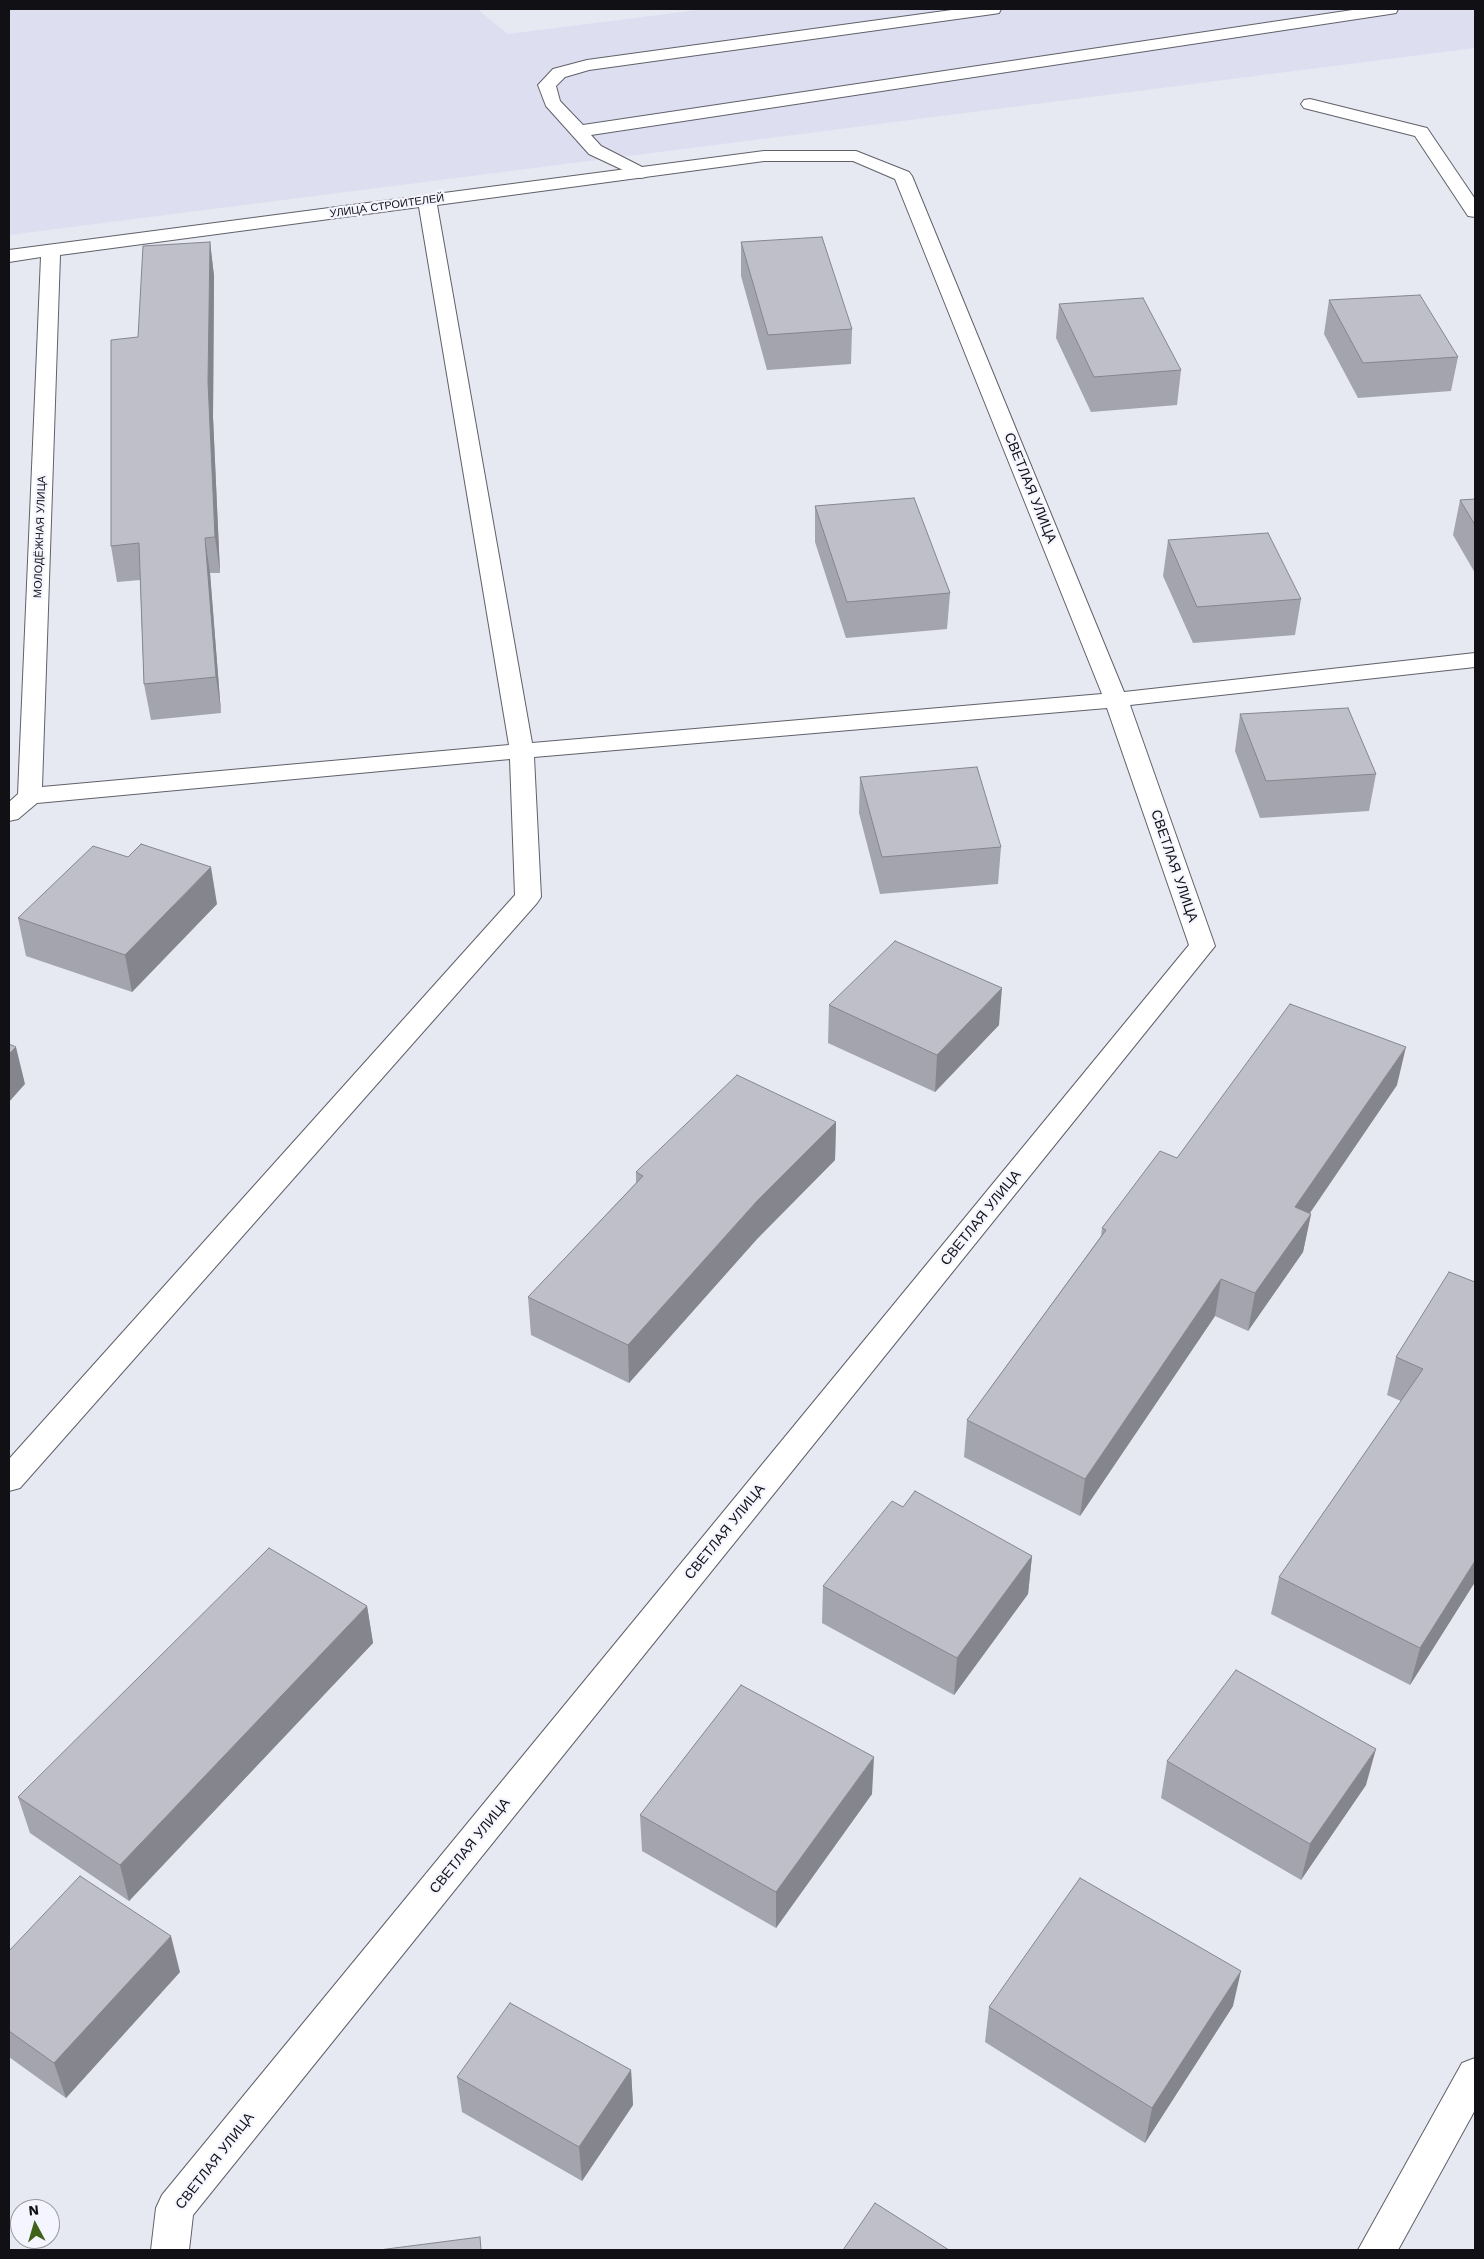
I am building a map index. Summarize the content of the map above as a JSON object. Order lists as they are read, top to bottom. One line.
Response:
{"streets":{"street":["УЛИЦА СТРОИТЕЛЕЙ","СВЕТЛАЯ УЛИЦА","МОЛОДЁЖНАЯ УЛИЦА"]},"crossings":[["УЛИЦА СТРОИТЕЛЕЙ","СВЕТЛАЯ УЛИЦА"],["УЛИЦА СТРОИТЕЛЕЙ","МОЛОДЁЖНАЯ УЛИЦА"]],"north":"top"}
